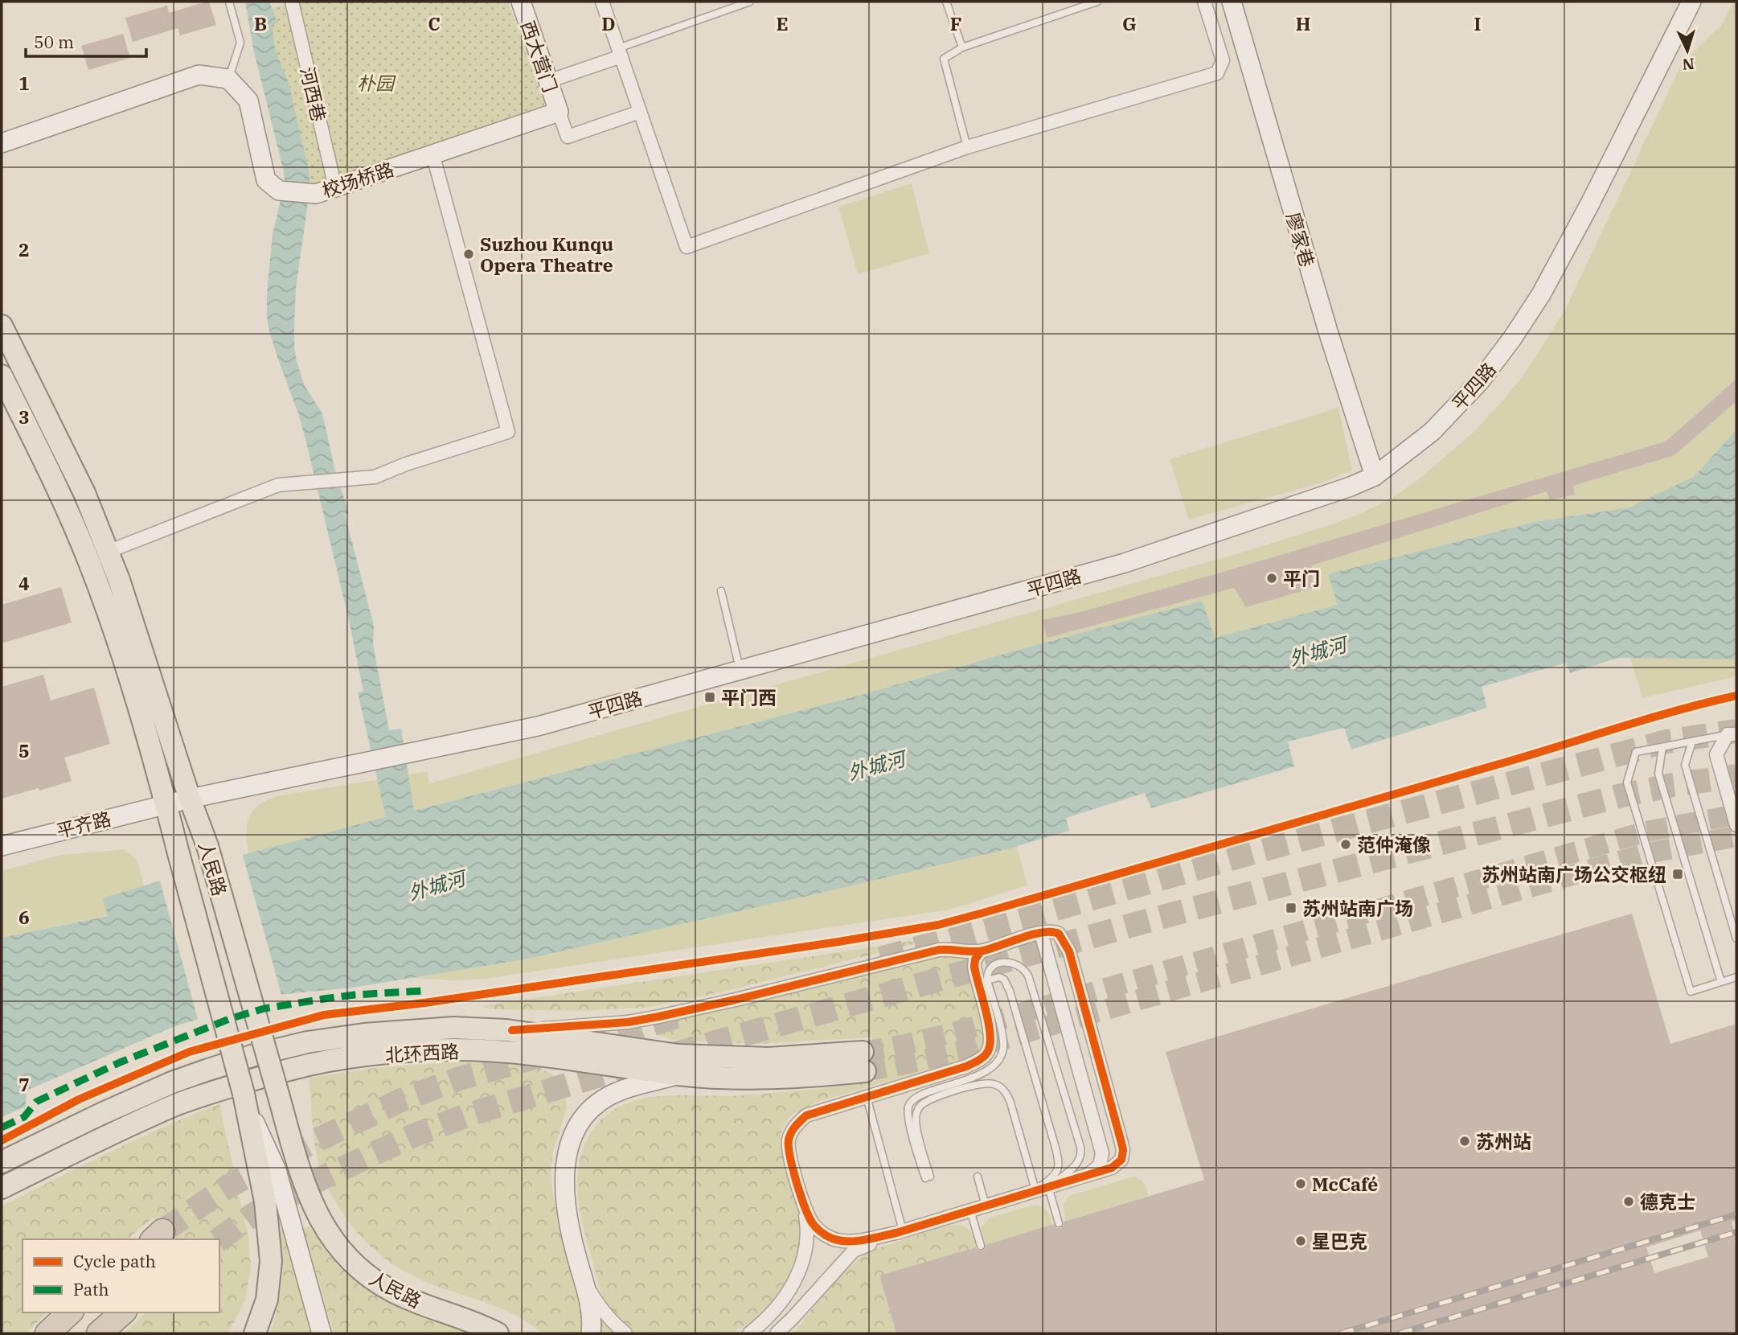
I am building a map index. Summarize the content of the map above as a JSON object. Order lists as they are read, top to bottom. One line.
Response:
{"streets":{"main road":["西大营门","校场桥路","廖家巷","平四路","平齐路","人民路","北环西路"],"street":["河西巷"]},"crossings":[["西大营门","校场桥路"],["河西巷","校场桥路"],["廖家巷","平四路"],["平四路","平齐路"],["平四路","人民路"],["平齐路","人民路"]],"water":["外城河"],"parks":["朴园"],"places":{"other":["Suzhou Kunqu Opera Theatre","平门","范仲淹像","苏州站","McCafé","德克士","星巴克"],"transit":["平门西","苏州站南广场公交枢纽","苏州站南广场"]},"legend":["Cycle path","Path"],"scale_bar":"50 m","north":"bottom","grid":{"columns":["B","C","D","E","F","G","H","I"],"rows":["1","2","3","4","5","6","7"]}}
